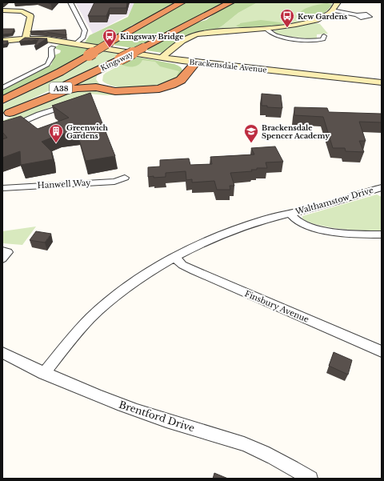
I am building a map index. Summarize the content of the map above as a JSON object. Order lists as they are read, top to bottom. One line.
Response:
{"streets":{"highway":["Kingsway","A38"],"street":["Brackensdale Avenue","Hanwell Way","Walthamstow Drive","Finsbury Avenue","Brentford Drive"]},"crossings":[["Walthamstow Drive","Finsbury Avenue"],["Walthamstow Drive","Brentford Drive"]],"places":{"bus stop":["Kew Gardens","Kingsway Bridge"],"building":["Greenwich Gardens"],"school or university":["Brackensdale Spencer Academy"]}}
